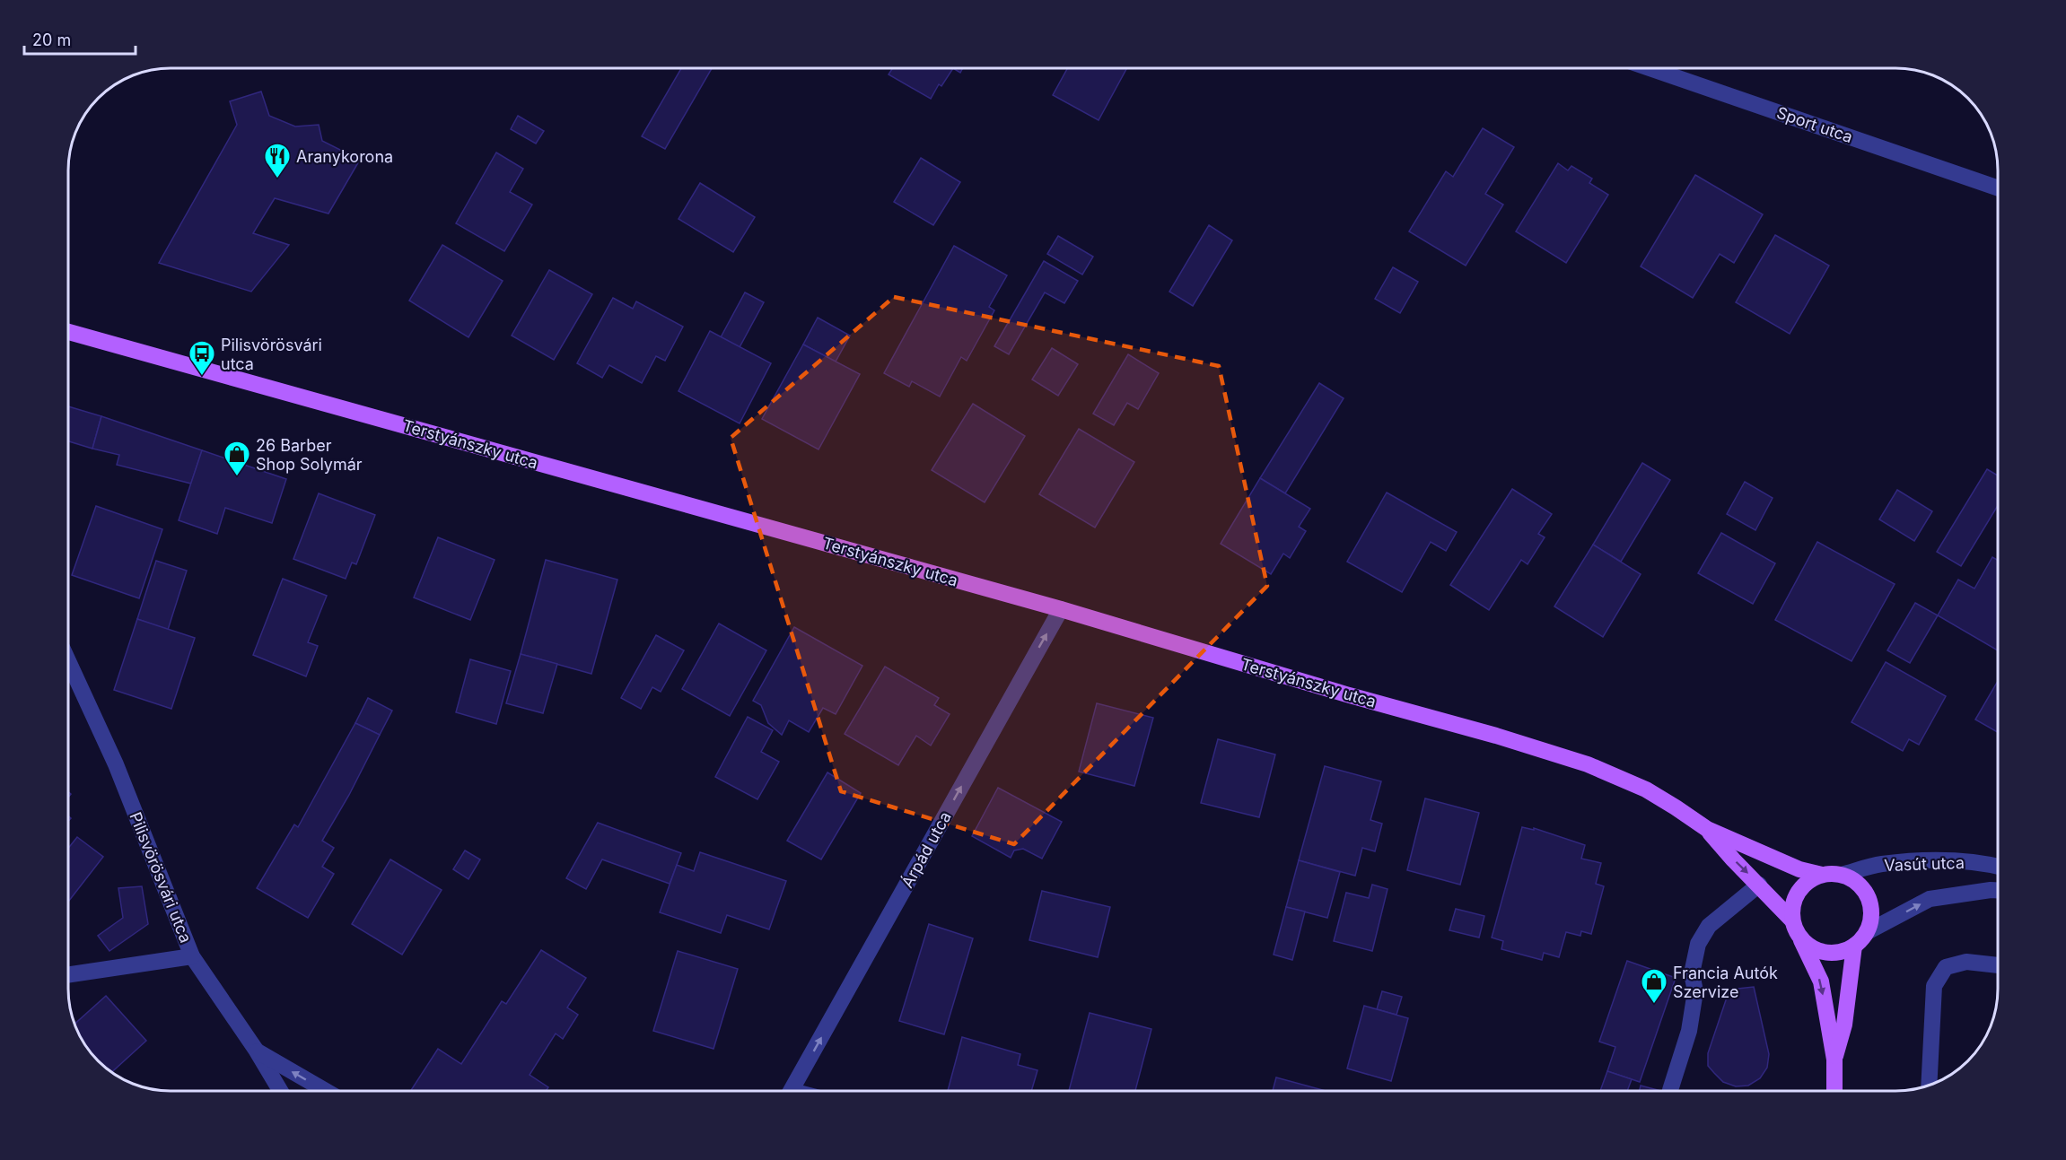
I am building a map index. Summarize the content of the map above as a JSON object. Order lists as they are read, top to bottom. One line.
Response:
{"streets":{"main road":["Terstyánszky utca"],"street":["Sport utca","Árpád utca","Vasút utca","Pilisvörösvári utca"]},"crossings":[["Terstyánszky utca","Árpád utca"],["Terstyánszky utca","Vasút utca"]],"one_way":["Árpád utca"],"places":{"restaurant":["Aranykorona"],"bus stop":["Pilisvörösvári utca"],"shop":["26 Barber Shop Solymár","Francia Autók Szervize"]},"scale_bar":"20 m"}
